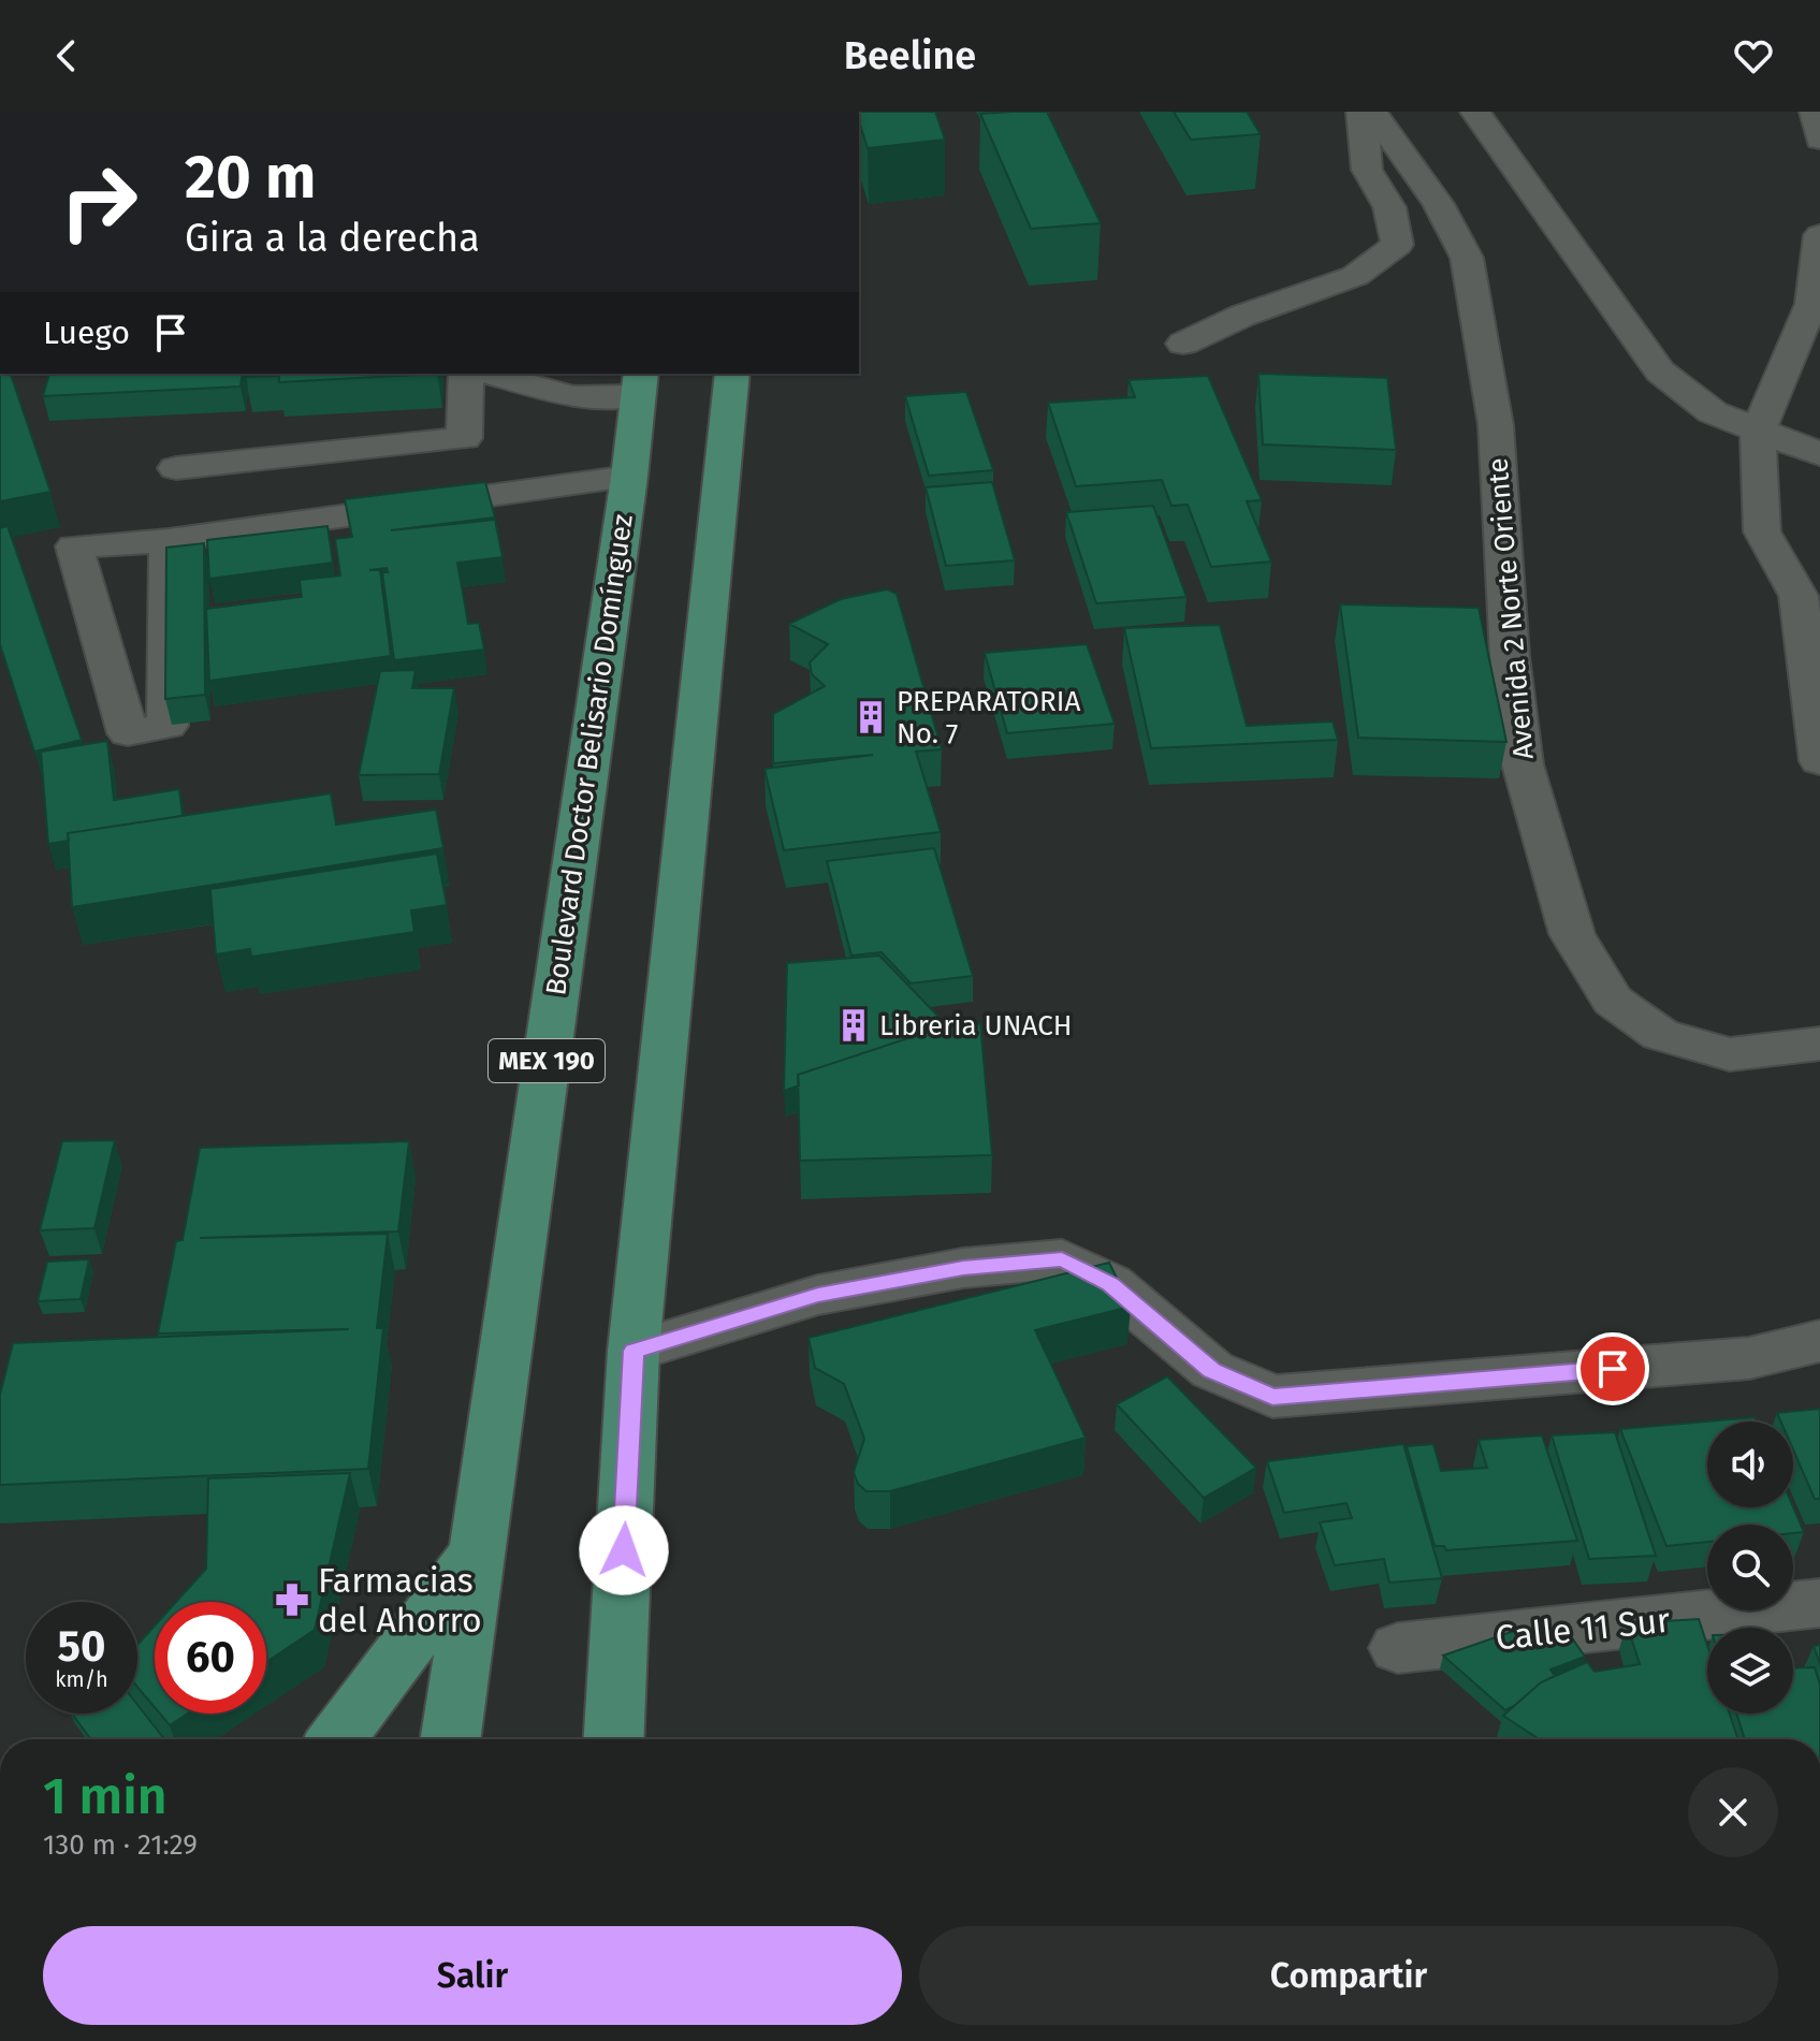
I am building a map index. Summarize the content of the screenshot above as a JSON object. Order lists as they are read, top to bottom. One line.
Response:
{"streets":{"main road":["Boulevard Doctor Belisario Domínguez","MEX 190"],"street":["Avenida 2 Norte Oriente","Calle 11 Sur"]},"places":{"building":["PREPARATORIA No. 7","Libreria UNACH"],"pharmacy":["Farmacias del Ahorro"]},"page":{"header":"Beeline","turn":["20 m","Gira a la derecha"],"then":"Luego","speed":"50 km/h","limit":"60","heading":["1 min","130 m · 21:29"],"buttons":["Salir","Compartir"]}}
